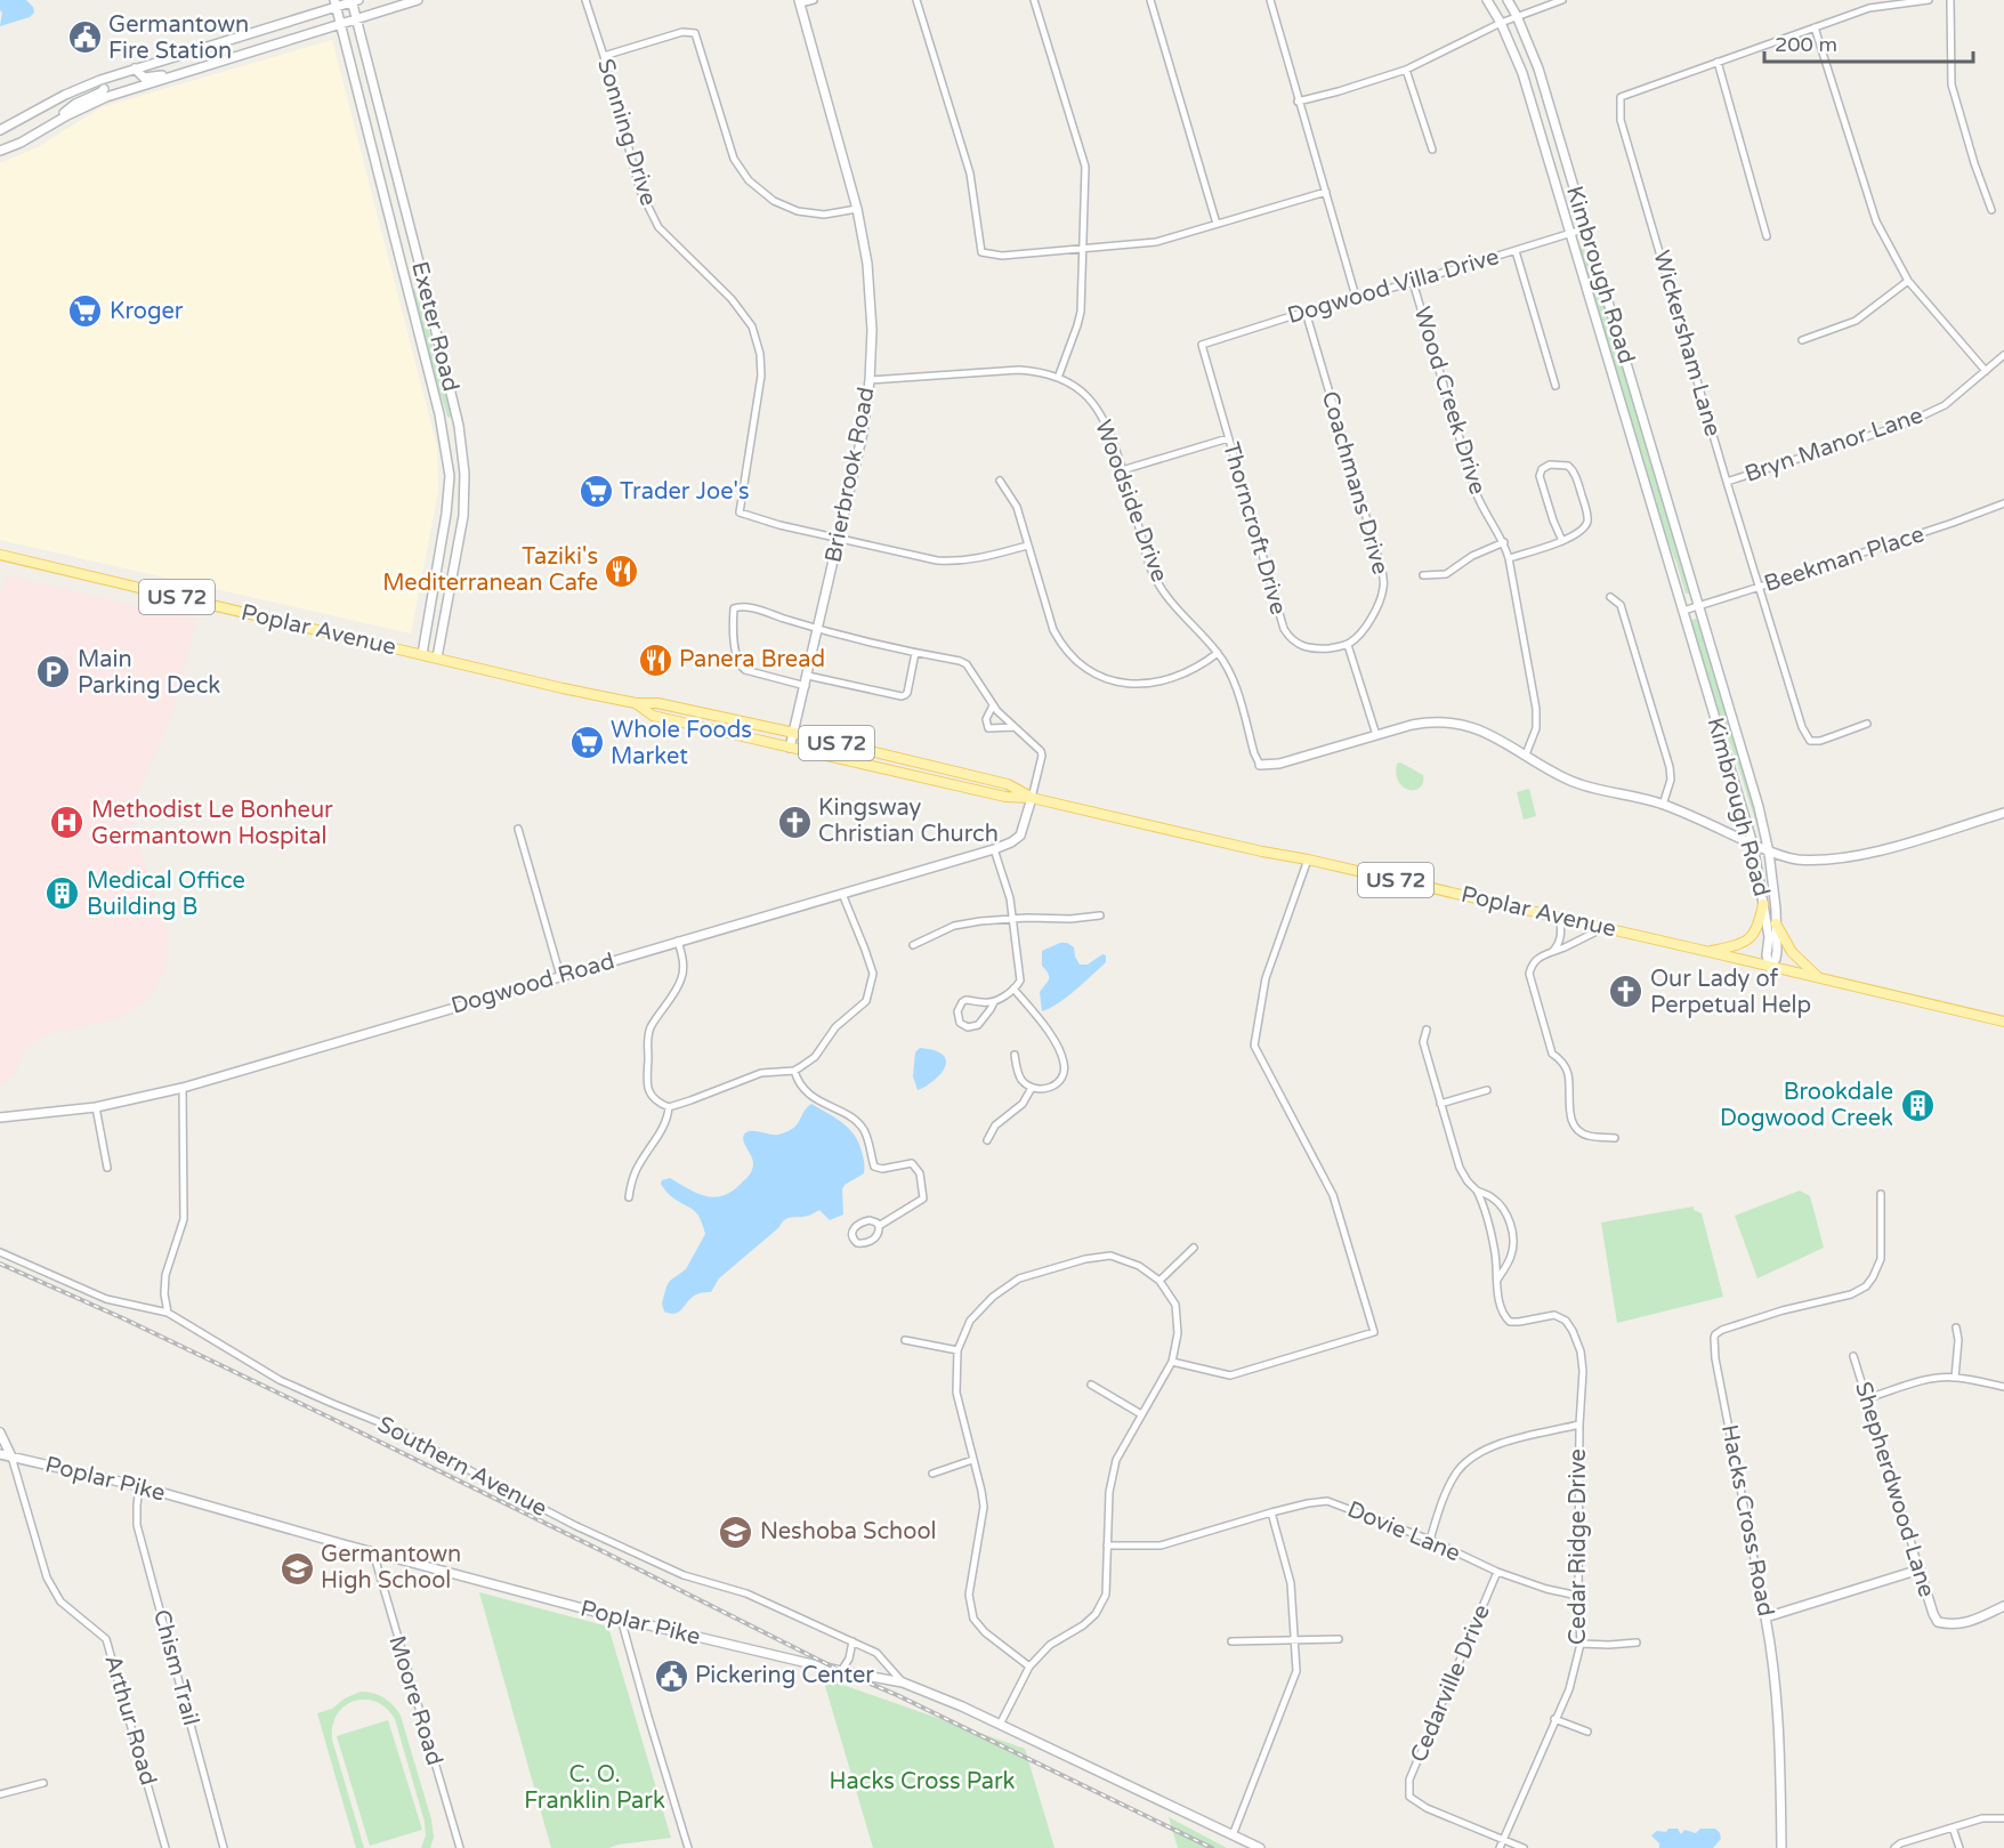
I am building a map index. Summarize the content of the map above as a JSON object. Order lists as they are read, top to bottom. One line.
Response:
{"streets":{"main road":["US 72","Poplar Avenue"],"street":["Sonning Drive","Kimbrough Road","Dogwood Villa Drive","Exeter Road","Wickersham Lane","Wood Creek Drive","Bryn Manor Lane","Brierbrook Road","Coachmans Drive","Woodside Drive","Thorncroft Drive","Beekman Place","Dogwood Road","Southern Avenue","Poplar Pike","Shepherdwood Lane","Hacks Cross Road","Dovie Lane","Cedar Ridge Drive","Chism Trail","Cedarville Drive","Moore Road","Arthur Road"]},"crossings":[["Sonning Drive","Brierbrook Road"],["Kimbrough Road","Dogwood Villa Drive"],["Kimbrough Road","Beekman Place"],["Kimbrough Road","Poplar Avenue"],["Dogwood Villa Drive","Wood Creek Drive"],["Dogwood Villa Drive","Coachmans Drive"],["Dogwood Villa Drive","Thorncroft Drive"],["Exeter Road","Poplar Avenue"],["Wickersham Lane","Bryn Manor Lane"],["Wickersham Lane","Beekman Place"],["Brierbrook Road","Woodside Drive"],["Brierbrook Road","Poplar Avenue"],["Coachmans Drive","Thorncroft Drive"],["Poplar Avenue","Dogwood Road"],["Southern Avenue","Poplar Pike"],["Poplar Pike","Chism Trail"],["Poplar Pike","Moore Road"],["Poplar Pike","Arthur Road"],["Dovie Lane","Cedar Ridge Drive"],["Dovie Lane","Cedarville Drive"],["Cedar Ridge Drive","Cedarville Drive"]],"parks":["C. O. Franklin Park","Hacks Cross Park"],"places":{"public building":["Germantown Fire Station","Pickering Center"],"supermarket":["Kroger","Trader Joe's","Whole Foods Market"],"restaurant":["Taziki's Mediterranean Cafe","Panera Bread"],"parking":["Main Parking Deck"],"church":["Kingsway Christian Church","Our Lady of Perpetual Help"],"hospital":["Methodist Le Bonheur Germantown Hospital"],"building":["Medical Office Building B","Brookdale Dogwood Creek"],"school or university":["Neshoba School","Germantown High School"]},"scale_bar":"200 m"}
